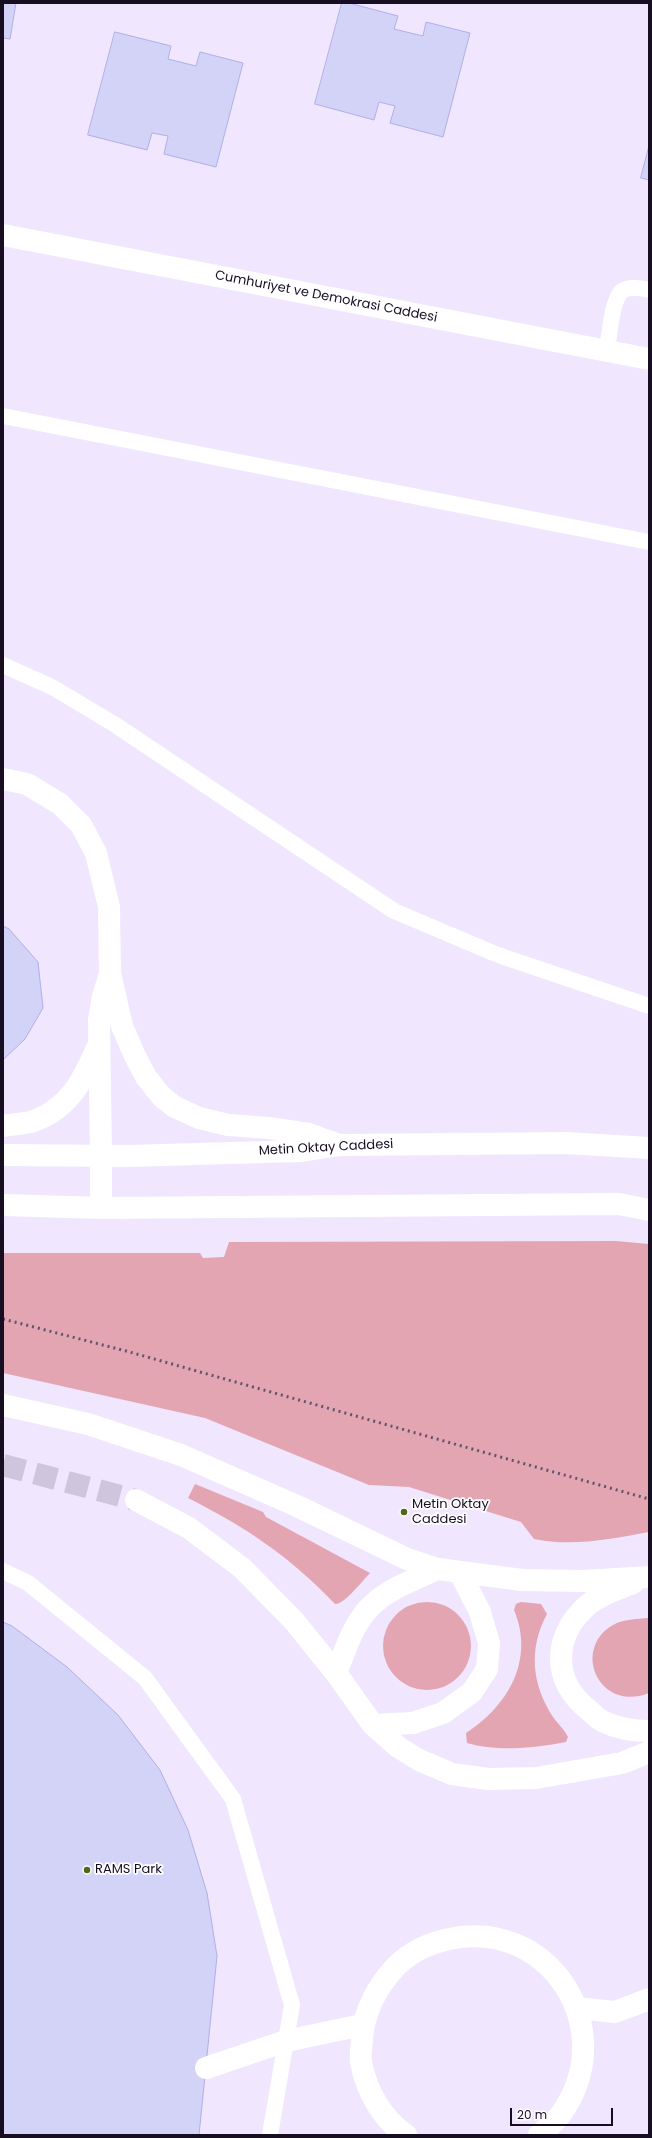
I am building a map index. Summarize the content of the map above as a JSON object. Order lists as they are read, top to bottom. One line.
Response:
{"streets":{"main road":["Cumhuriyet ve Demokrasi Caddesi","Metin Oktay Caddesi"]},"places":["Metin Oktay Caddesi","RAMS Park"],"scale_bar":"20 m"}
